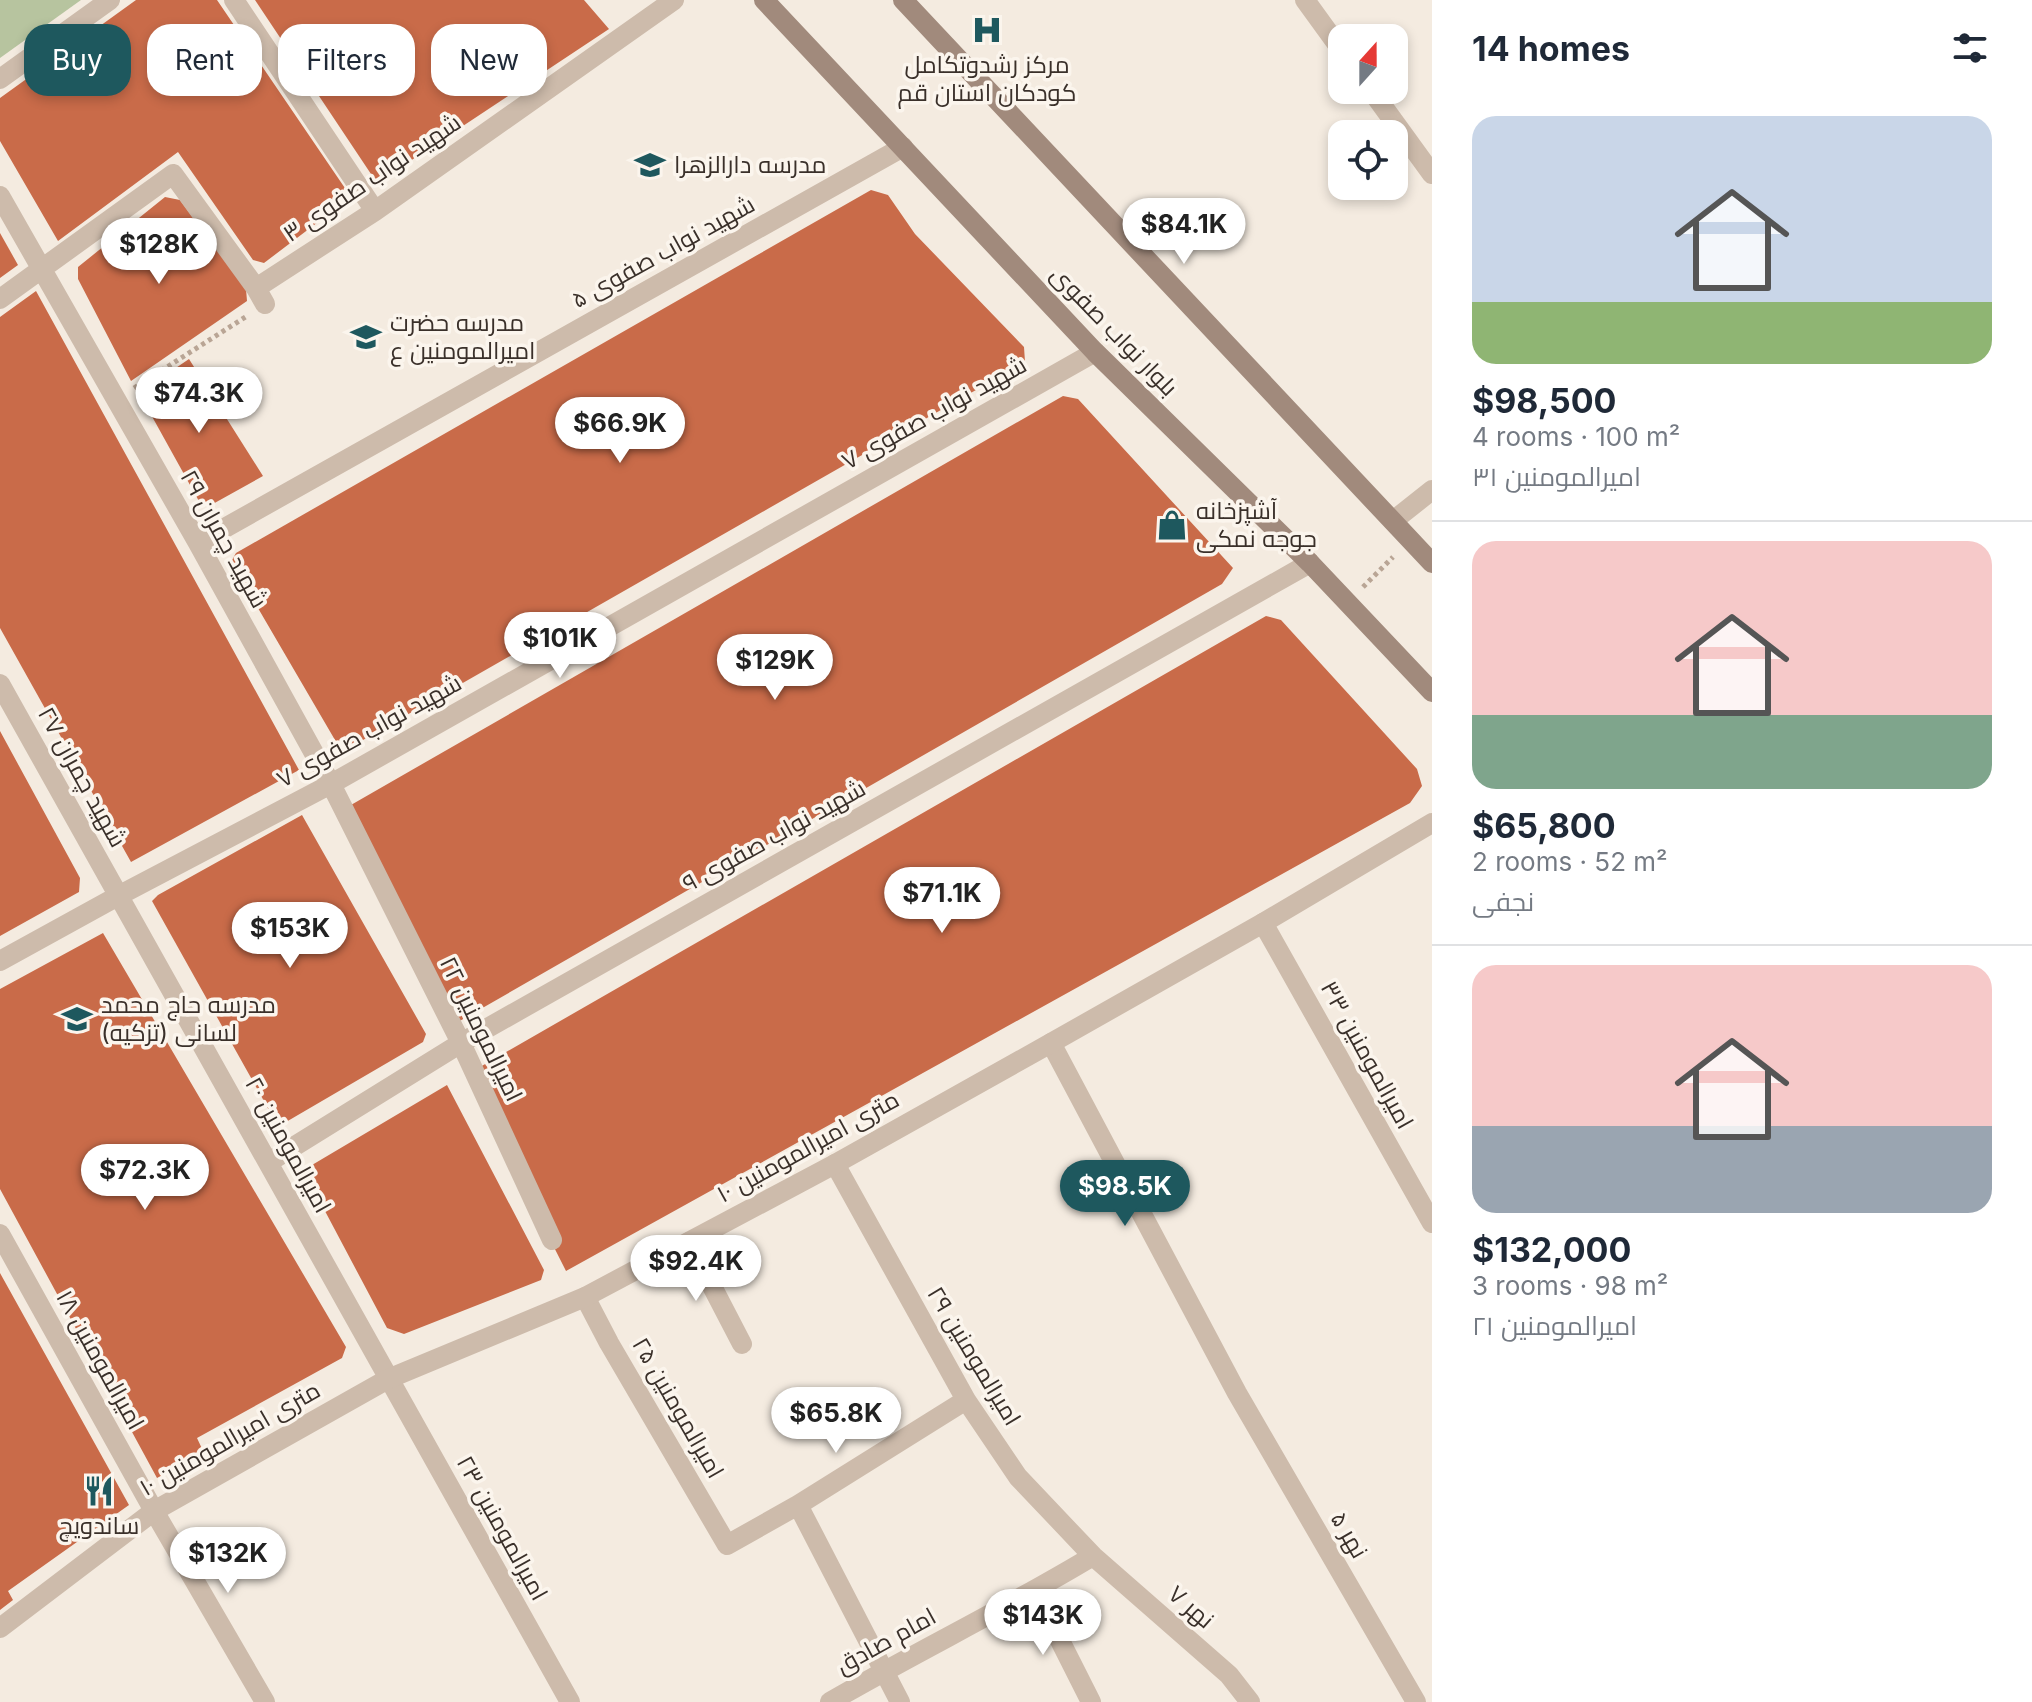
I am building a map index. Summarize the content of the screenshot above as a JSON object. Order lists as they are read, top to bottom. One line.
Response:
{"streets":{"main road":["بلوار نواب صفوی"],"street":["شهید نواب صفوی ۳","شهید نواب صفوی ۵","شهید نواب صفوی ۷","شهید چمران ۲۹","شهید چمران ۲۷","شهید نواب صفوی ۹","امیرالمومنین ۲۲","امیرالمومنین ۳۳","امیرالمومنین ۲۰","۱۰ متری امیرالمومنین","امیرالمومنین ۲۹","امیرالمومنین ۱۸","امیرالمومنین ۲۵","امیرالمومنین ۲۳","نهر ۵","نهر ۷","امام صادق"]},"crossings":[["شهید نواب صفوی ۵","بلوار نواب صفوی"],["شهید نواب صفوی ۵","شهید چمران ۲۹"],["بلوار نواب صفوی","شهید نواب صفوی ۷"],["بلوار نواب صفوی","شهید نواب صفوی ۹"],["شهید نواب صفوی ۷","شهید چمران ۲۹"],["شهید نواب صفوی ۷","شهید چمران ۲۷"],["شهید نواب صفوی ۷","امیرالمومنین ۲۲"],["شهید نواب صفوی ۷","امیرالمومنین ۲۰"],["شهید چمران ۲۹","امیرالمومنین ۲۲"],["شهید چمران ۲۷","امیرالمومنین ۲۰"],["شهید نواب صفوی ۹","امیرالمومنین ۲۲"],["شهید نواب صفوی ۹","امیرالمومنین ۲۰"],["امیرالمومنین ۳۳","۱۰ متری امیرالمومنین"],["امیرالمومنین ۲۰","۱۰ متری امیرالمومنین"],["امیرالمومنین ۲۰","امیرالمومنین ۲۳"],["۱۰ متری امیرالمومنین","امیرالمومنین ۲۹"],["۱۰ متری امیرالمومنین","امیرالمومنین ۱۸"],["۱۰ متری امیرالمومنین","امیرالمومنین ۲۵"],["۱۰ متری امیرالمومنین","امیرالمومنین ۲۳"],["۱۰ متری امیرالمومنین","نهر ۵"],["امیرالمومنین ۲۹","نهر ۷"],["امیرالمومنین ۲۹","امام صادق"],["نهر ۷","امام صادق"]],"places":{"hospital":["مرکز رشدوتکامل کودکان استان قم"],"school or university":["مدرسه دارالزهرا","مدرسه حضرت امیرالمومنین ع","مدرسه حاج محمد لسانی (تزکیه)"],"shop":["آشپزخانه جوجه نمکی"],"restaurant":["ساندویچ"]},"north":"top","page":{"heading":"14 homes","chip":["Buy","Rent","Filters","New"],"list":[{"name":"$98,500","note":"4 rooms · 100 m² · امیرالمومنین ۳۱"},{"name":"$65,800","note":"2 rooms · 52 m² · نجفی"},{"name":"$132,000","note":"3 rooms · 98 m² · امیرالمومنین ۲۱"}],"price":["$84.1K","$128K","$74.3K","$66.9K","$101K","$129K","$71.1K","$153K","$72.3K","$98.5K","$92.4K","$65.8K","$132K","$143K"]}}
